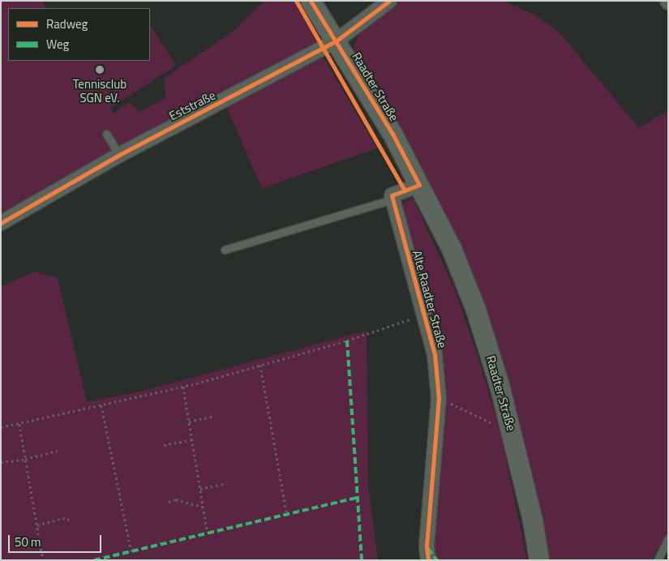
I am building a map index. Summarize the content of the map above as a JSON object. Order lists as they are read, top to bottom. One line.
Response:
{"streets":{"main road":["Raadter Straße"],"street":["Eststraße","Alte Raadter Straße"]},"crossings":[["Raadter Straße","Eststraße"]],"places":["Tennisclub SGN eV."],"legend":["Radweg","Weg"],"scale_bar":"50 m"}
